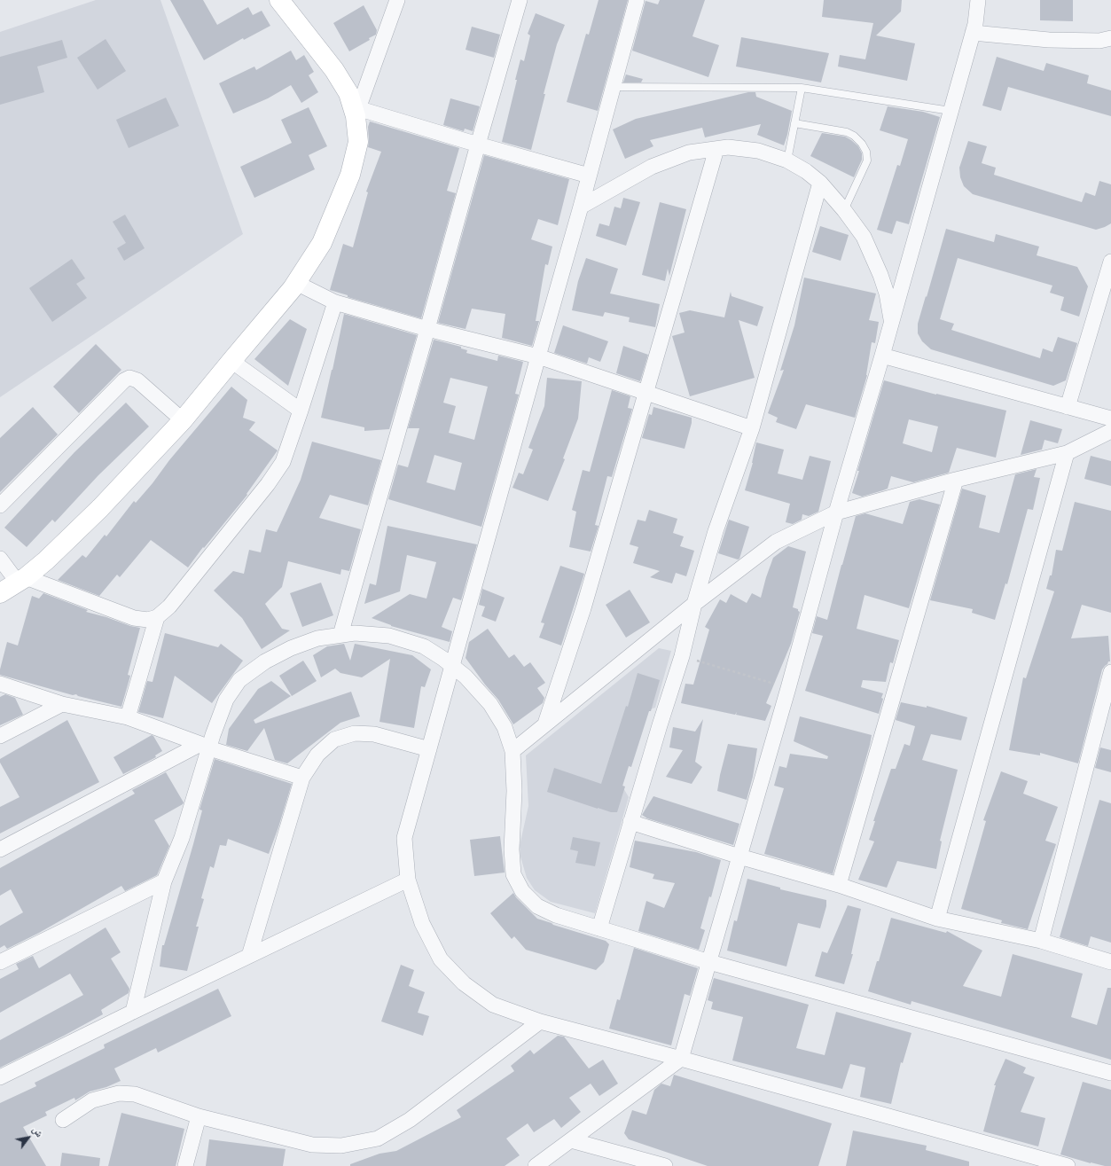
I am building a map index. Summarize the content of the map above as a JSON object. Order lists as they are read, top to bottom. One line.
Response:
{"north":"top right"}
